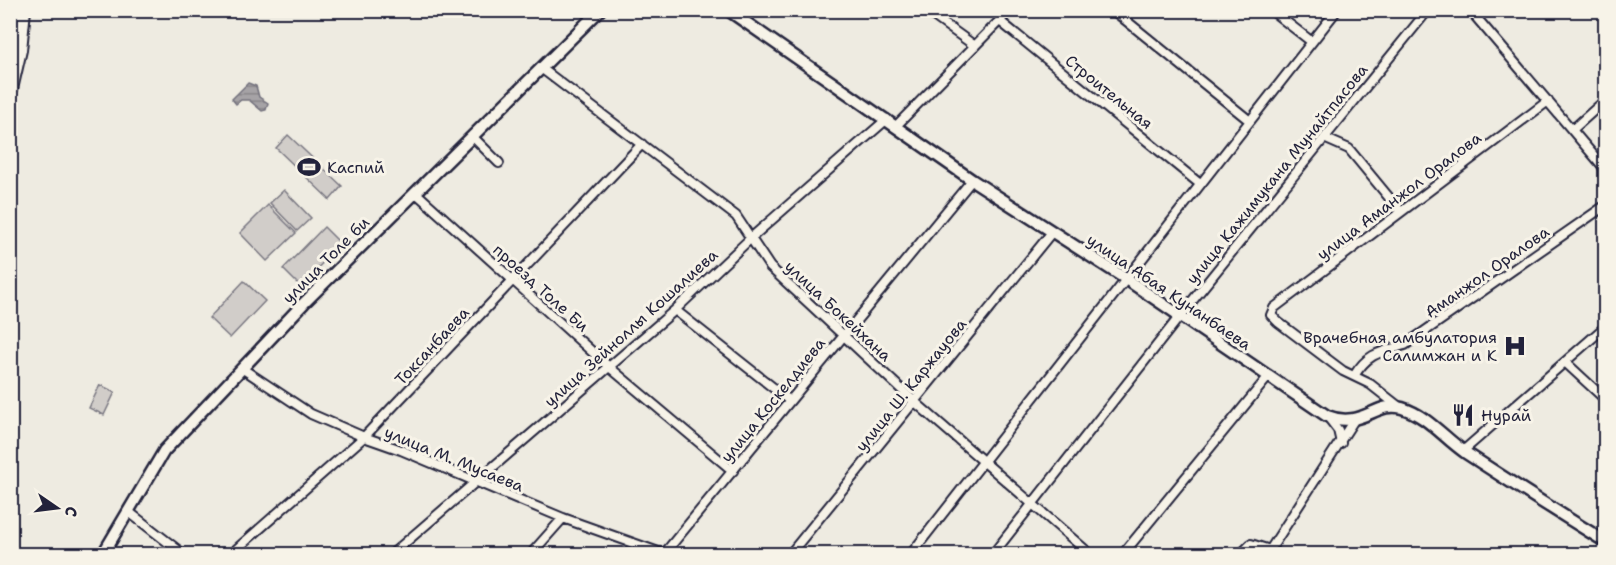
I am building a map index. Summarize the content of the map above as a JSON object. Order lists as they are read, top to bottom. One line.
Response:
{"streets":{"street":["Строительная","улица Кажимукана Мунайтпасова","улица Аманжол Оралова","улица Толе би","Аманжол Оралова","проезд Толе Би","улица Абая Кунанбаева","улица Бокейхана","улица Зейноллы Кошалиева","Токсанбаева","улица Ш. Каржауова","улица Коскелдиева","улица М. Мусаева"]},"crossings":[["Строительная","улица Зейноллы Кошалиева"],["улица Кажимукана Мунайтпасова","улица Абая Кунанбаева"],["улица Кажимукана Мунайтпасова","улица Бокейхана"],["улица Аманжол Оралова","Аманжол Оралова"],["улица Толе би","проезд Толе Би"],["улица Толе би","улица Бокейхана"],["улица Толе би","улица М. Мусаева"],["проезд Толе Би","улица Зейноллы Кошалиева"],["проезд Толе Би","Токсанбаева"],["проезд Толе Би","улица Коскелдиева"],["улица Абая Кунанбаева","улица Зейноллы Кошалиева"],["улица Абая Кунанбаева","улица Ш. Каржауова"],["улица Абая Кунанбаева","улица Коскелдиева"],["улица Бокейхана","улица Зейноллы Кошалиева"],["улица Бокейхана","Токсанбаева"],["улица Бокейхана","улица Ш. Каржауова"],["улица Бокейхана","улица Коскелдиева"],["улица Зейноллы Кошалиева","улица М. Мусаева"],["Токсанбаева","улица М. Мусаева"],["улица Коскелдиева","улица М. Мусаева"]],"places":{"sports":["Каспий"],"hospital":["Врачебная амбулатория Салимжан и К"],"restaurant":["Нурай"]},"north":"right"}
